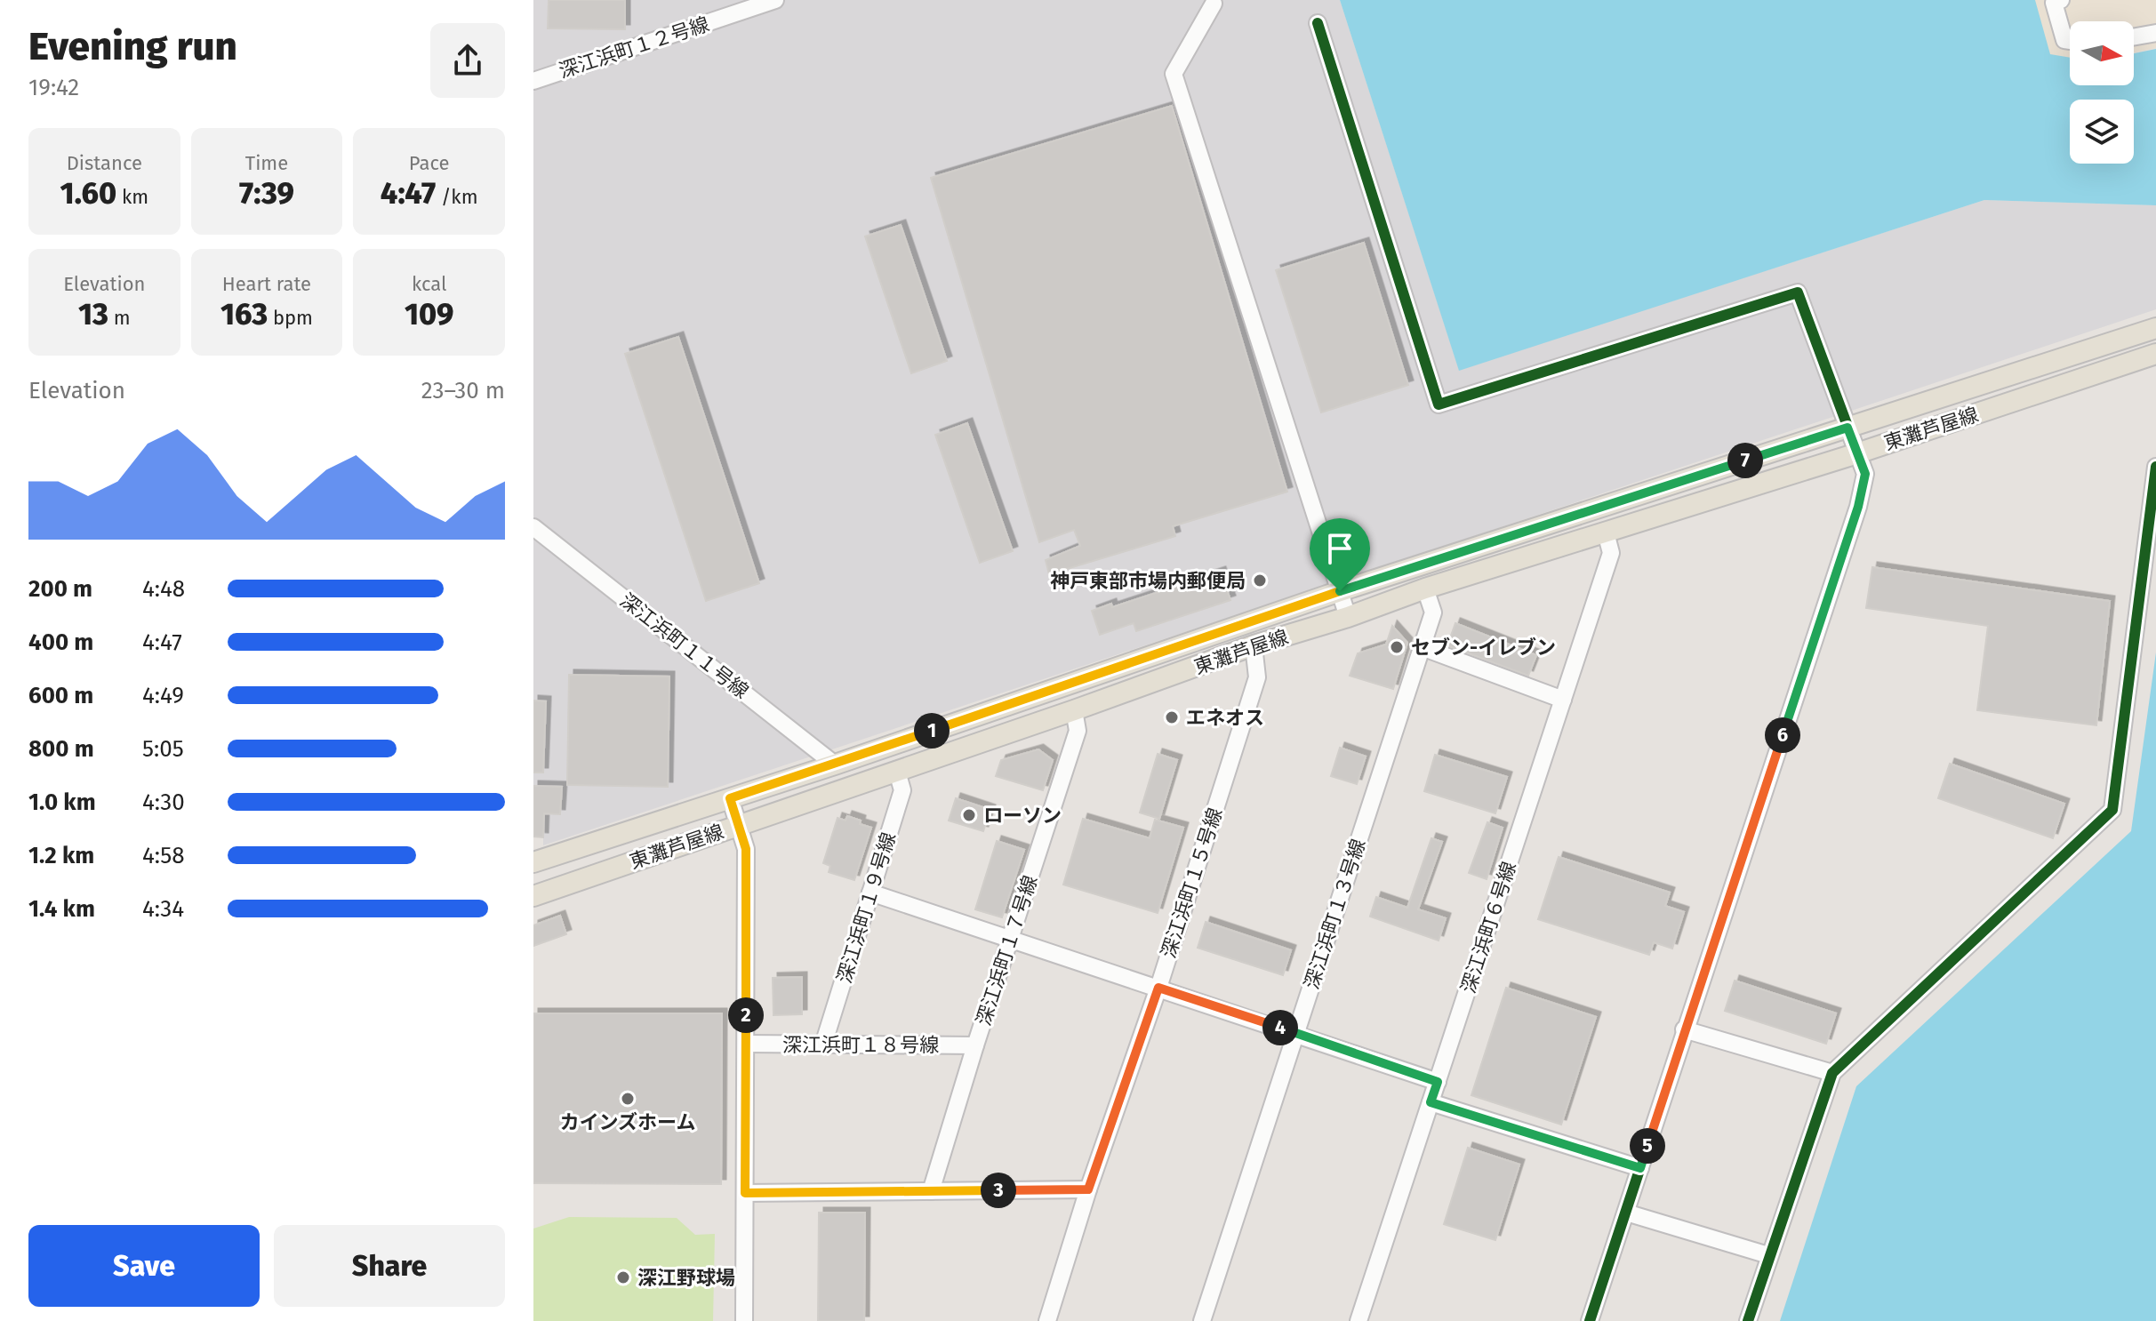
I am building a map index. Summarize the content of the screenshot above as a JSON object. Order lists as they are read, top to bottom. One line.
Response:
{"streets":{"main road":["東灘芦屋線"],"street":["深江浜町１２号線","深江浜町１１号線","深江浜町１５号線","深江浜町１９号線","深江浜町１３号線","深江浜町６号線","深江浜町１７号線","深江浜町１８号線"]},"crossings":[["東灘芦屋線","深江浜町１１号線"],["東灘芦屋線","深江浜町１５号線"],["東灘芦屋線","深江浜町１９号線"],["東灘芦屋線","深江浜町１３号線"],["東灘芦屋線","深江浜町６号線"],["東灘芦屋線","深江浜町１７号線"],["深江浜町１９号線","深江浜町１８号線"],["深江浜町１７号線","深江浜町１８号線"]],"places":["神戸東部市場内郵便局","セブン-イレブン","エネオス","ローソン","カインズホーム","深江野球場"],"north":"right","page":{"heading":["Evening run","19:42"],"stats":[["Distance","1.60 km"],["Time","7:39"],["Pace","4:47 /km"],["Elevation","13 m"],["Heart rate","163 bpm"],["kcal","109"]],"chart":["Elevation","23–30 m"],"pins":["7","1","6","2","4","5","3"],"list":[{"name":"200 m","note":"4:48"},{"name":"400 m","note":"4:47"},{"name":"600 m","note":"4:49"},{"name":"800 m","note":"5:05"},{"name":"1.0 km","note":"4:30"},{"name":"1.2 km","note":"4:58"},{"name":"1.4 km","note":"4:34"}],"buttons":["Save","Share"]}}
